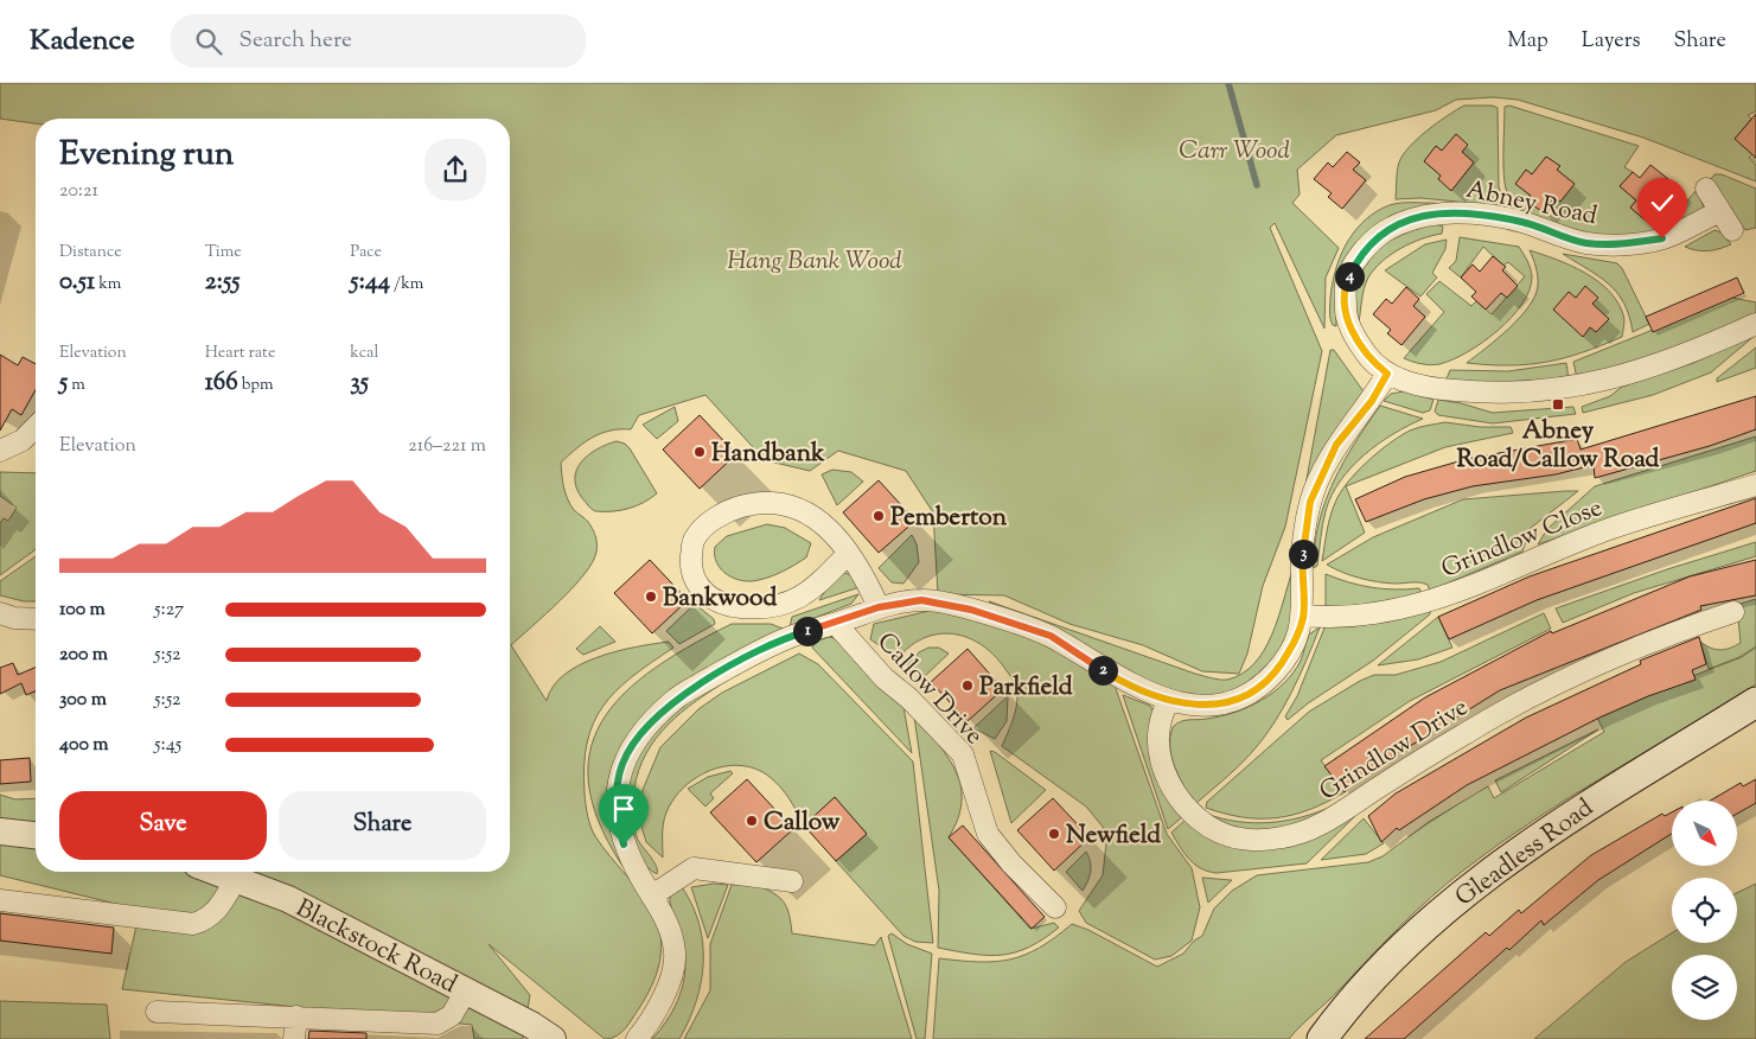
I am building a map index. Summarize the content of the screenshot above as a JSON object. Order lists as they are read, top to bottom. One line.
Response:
{"streets":{"main road":["Gleadless Road"],"street":["Abney Road","Grindlow Close","Callow Drive","Grindlow Drive","Blackstock Road"]},"parks":["Carr Wood","Hang Bank Wood"],"places":{"transit":["Abney Road/Callow Road"],"other":["Handbank","Pemberton","Bankwood","Parkfield","Callow","Newfield"]},"north":"bottom right","page":{"header":"Kadence","search":"Search here","nav":["Map","Layers","Share"],"heading":["Evening run","20:21"],"stats":[["Distance","0.51 km"],["Time","2:55"],["Pace","5:44 /km"],["Elevation","5 m"],["Heart rate","166 bpm"],["kcal","35"]],"pins":["4","3","1","2"],"chart":["Elevation","216–221 m"],"list":[{"name":"100 m","note":"5:27"},{"name":"200 m","note":"5:52"},{"name":"300 m","note":"5:52"},{"name":"400 m","note":"5:45"}],"buttons":["Save","Share"]}}
